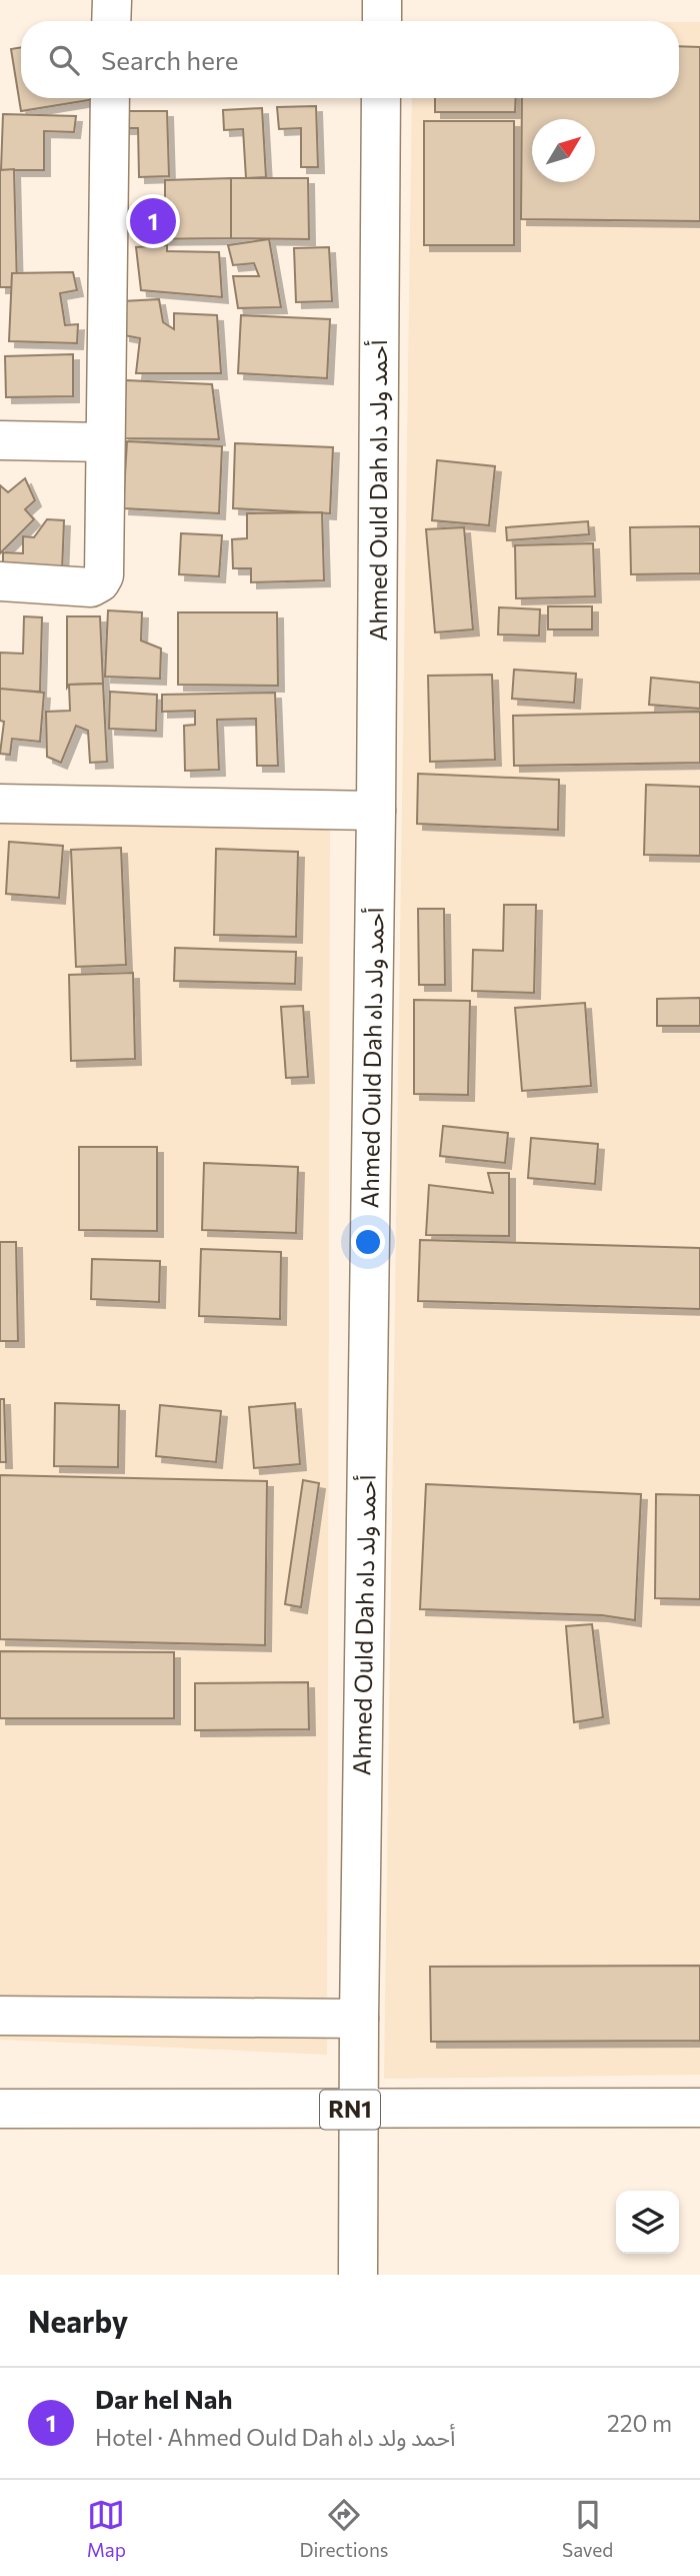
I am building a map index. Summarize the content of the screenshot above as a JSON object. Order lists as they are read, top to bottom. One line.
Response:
{"streets":{"main road":["Ahmed Ould Dah أحمد ولد داه","RN1"]},"crossings":[["Ahmed Ould Dah أحمد ولد داه","RN1"]],"north":"top right","page":{"search":"Search here","pins":"1","heading":"Nearby","list":[{"mark":"1","name":"Dar hel Nah","note":"Hotel · Ahmed Ould Dah أحمد ولد داه","value":"220 m"}],"nav":["Map","Directions","Saved"]}}
